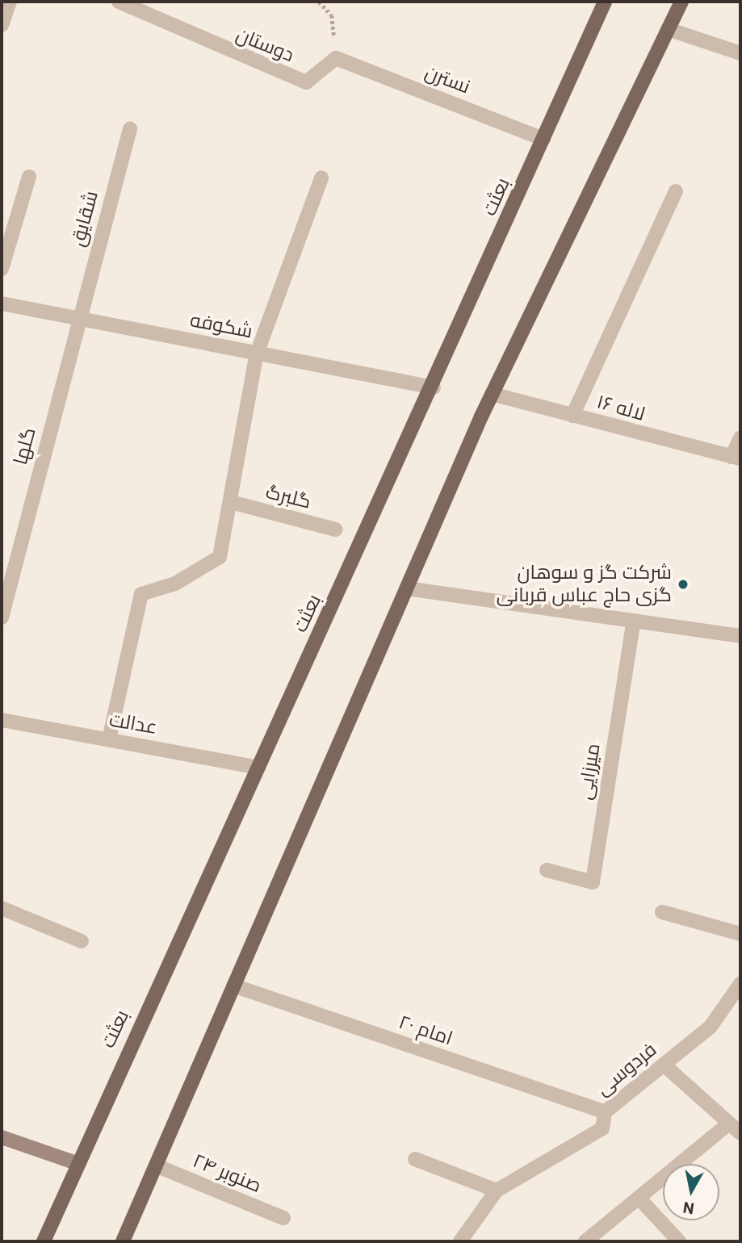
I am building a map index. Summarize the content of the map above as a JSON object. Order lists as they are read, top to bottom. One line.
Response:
{"streets":{"main road":["بعثت"],"street":["دوستان","نسترن","شقایق","شکوفه","لاله ۱۶","گلها","گلبرگ","عدالت","میرزایی","امام ۲۰","فردوسی","صنوبر ۲۴"]},"crossings":[["دوستان","نسترن"],["نسترن","بعثت"],["بعثت","شکوفه"],["بعثت","عدالت"],["شقایق","شکوفه"],["شقایق","گلها"],["شکوفه","گلها"],["امام ۲۰","فردوسی"]],"places":["شرکت گز و سوهان گزی حاج عباس قربانی"],"north":"bottom"}
